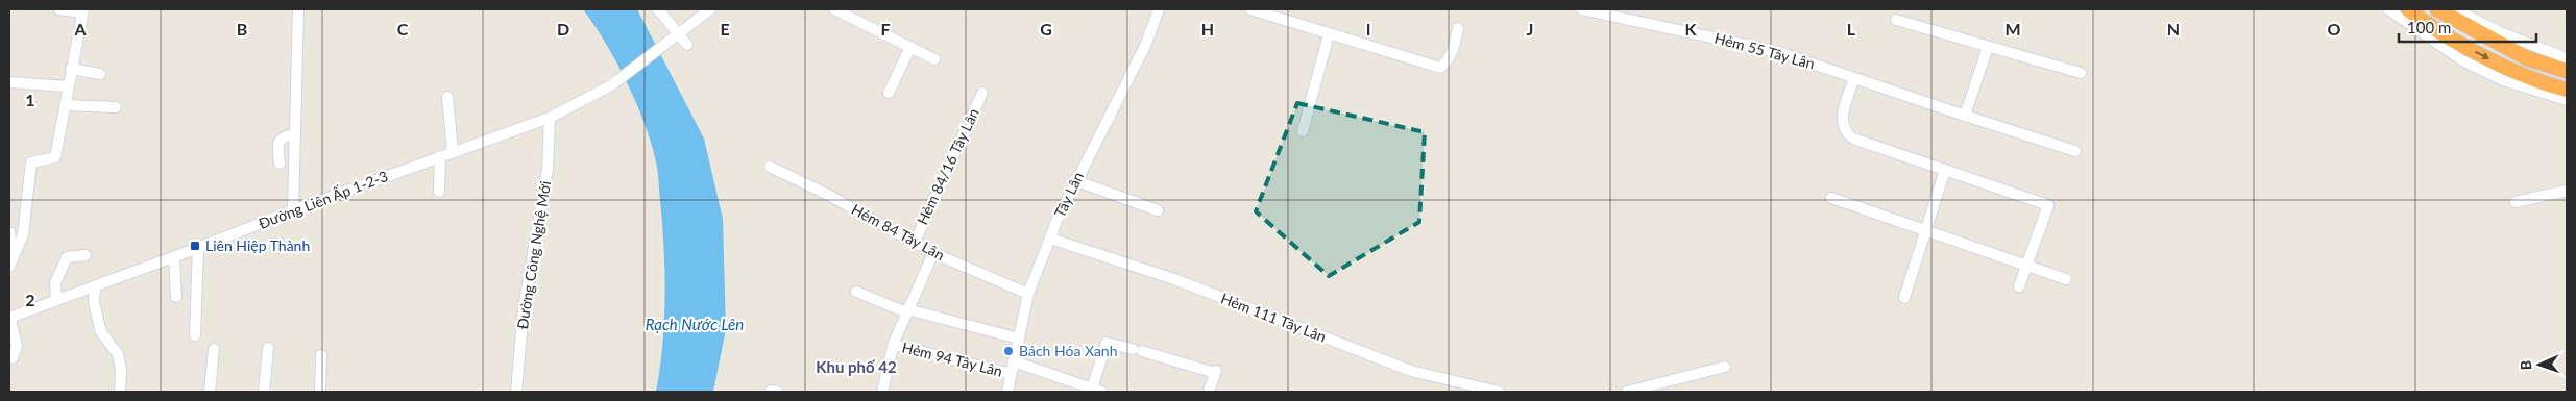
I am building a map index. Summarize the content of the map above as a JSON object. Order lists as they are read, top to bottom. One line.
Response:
{"streets":{"street":["Hẻm 55 Tây Lân","Hẻm 84/16 Tây Lân","Tây Lân","Đường Liên Ấp 1-2-3","Hẻm 84 Tây Lân","Đường Công Nghệ Mới","Hẻm 111 Tây Lân","Hẻm 94 Tây Lân"]},"crossings":[["Hẻm 84/16 Tây Lân","Hẻm 84 Tây Lân"],["Tây Lân","Hẻm 84 Tây Lân"],["Tây Lân","Hẻm 111 Tây Lân"],["Tây Lân","Hẻm 94 Tây Lân"],["Đường Liên Ấp 1-2-3","Đường Công Nghệ Mới"]],"districts":["Khu phố 42"],"water":["Rạch Nước Lên"],"places":{"transit":["Liên Hiệp Thành"],"other":["Bách Hóa Xanh"]},"scale_bar":"100 m","north":"left","grid":{"columns":["A","B","C","D","E","F","G","H","I","J","K","L","M","N","O"],"rows":["1","2"]}}
